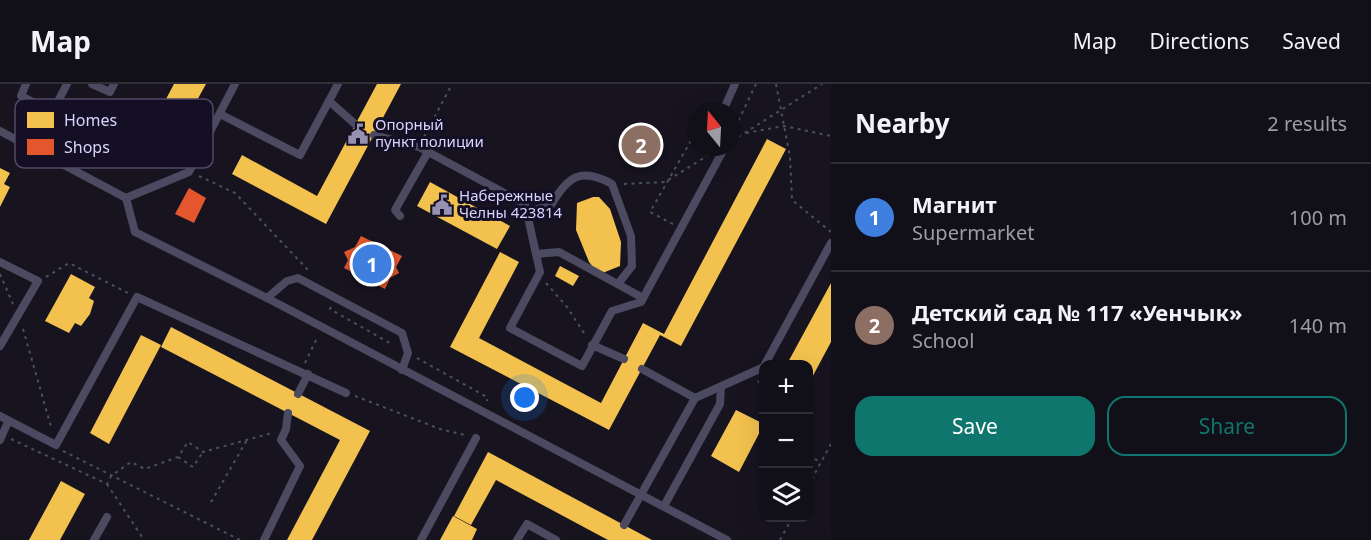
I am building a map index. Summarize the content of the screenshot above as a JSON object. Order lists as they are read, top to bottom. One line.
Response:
{"places":{"public building":["Опорный пункт полиции","Набережные Челны 423814"]},"legend":["Homes","Shops"],"north":"top","page":{"header":"Map","nav":["Map","Directions","Saved"],"heading":["Nearby","2 results"],"pins":["2","1"],"list":[{"mark":"1","name":"Магнит","note":"Supermarket","value":"100 m"},{"mark":"2","name":"Детский сад № 117 «Уенчык»","note":"School","value":"140 m"}],"map_buttons":["+","−"],"buttons":["Save","Share"]}}
